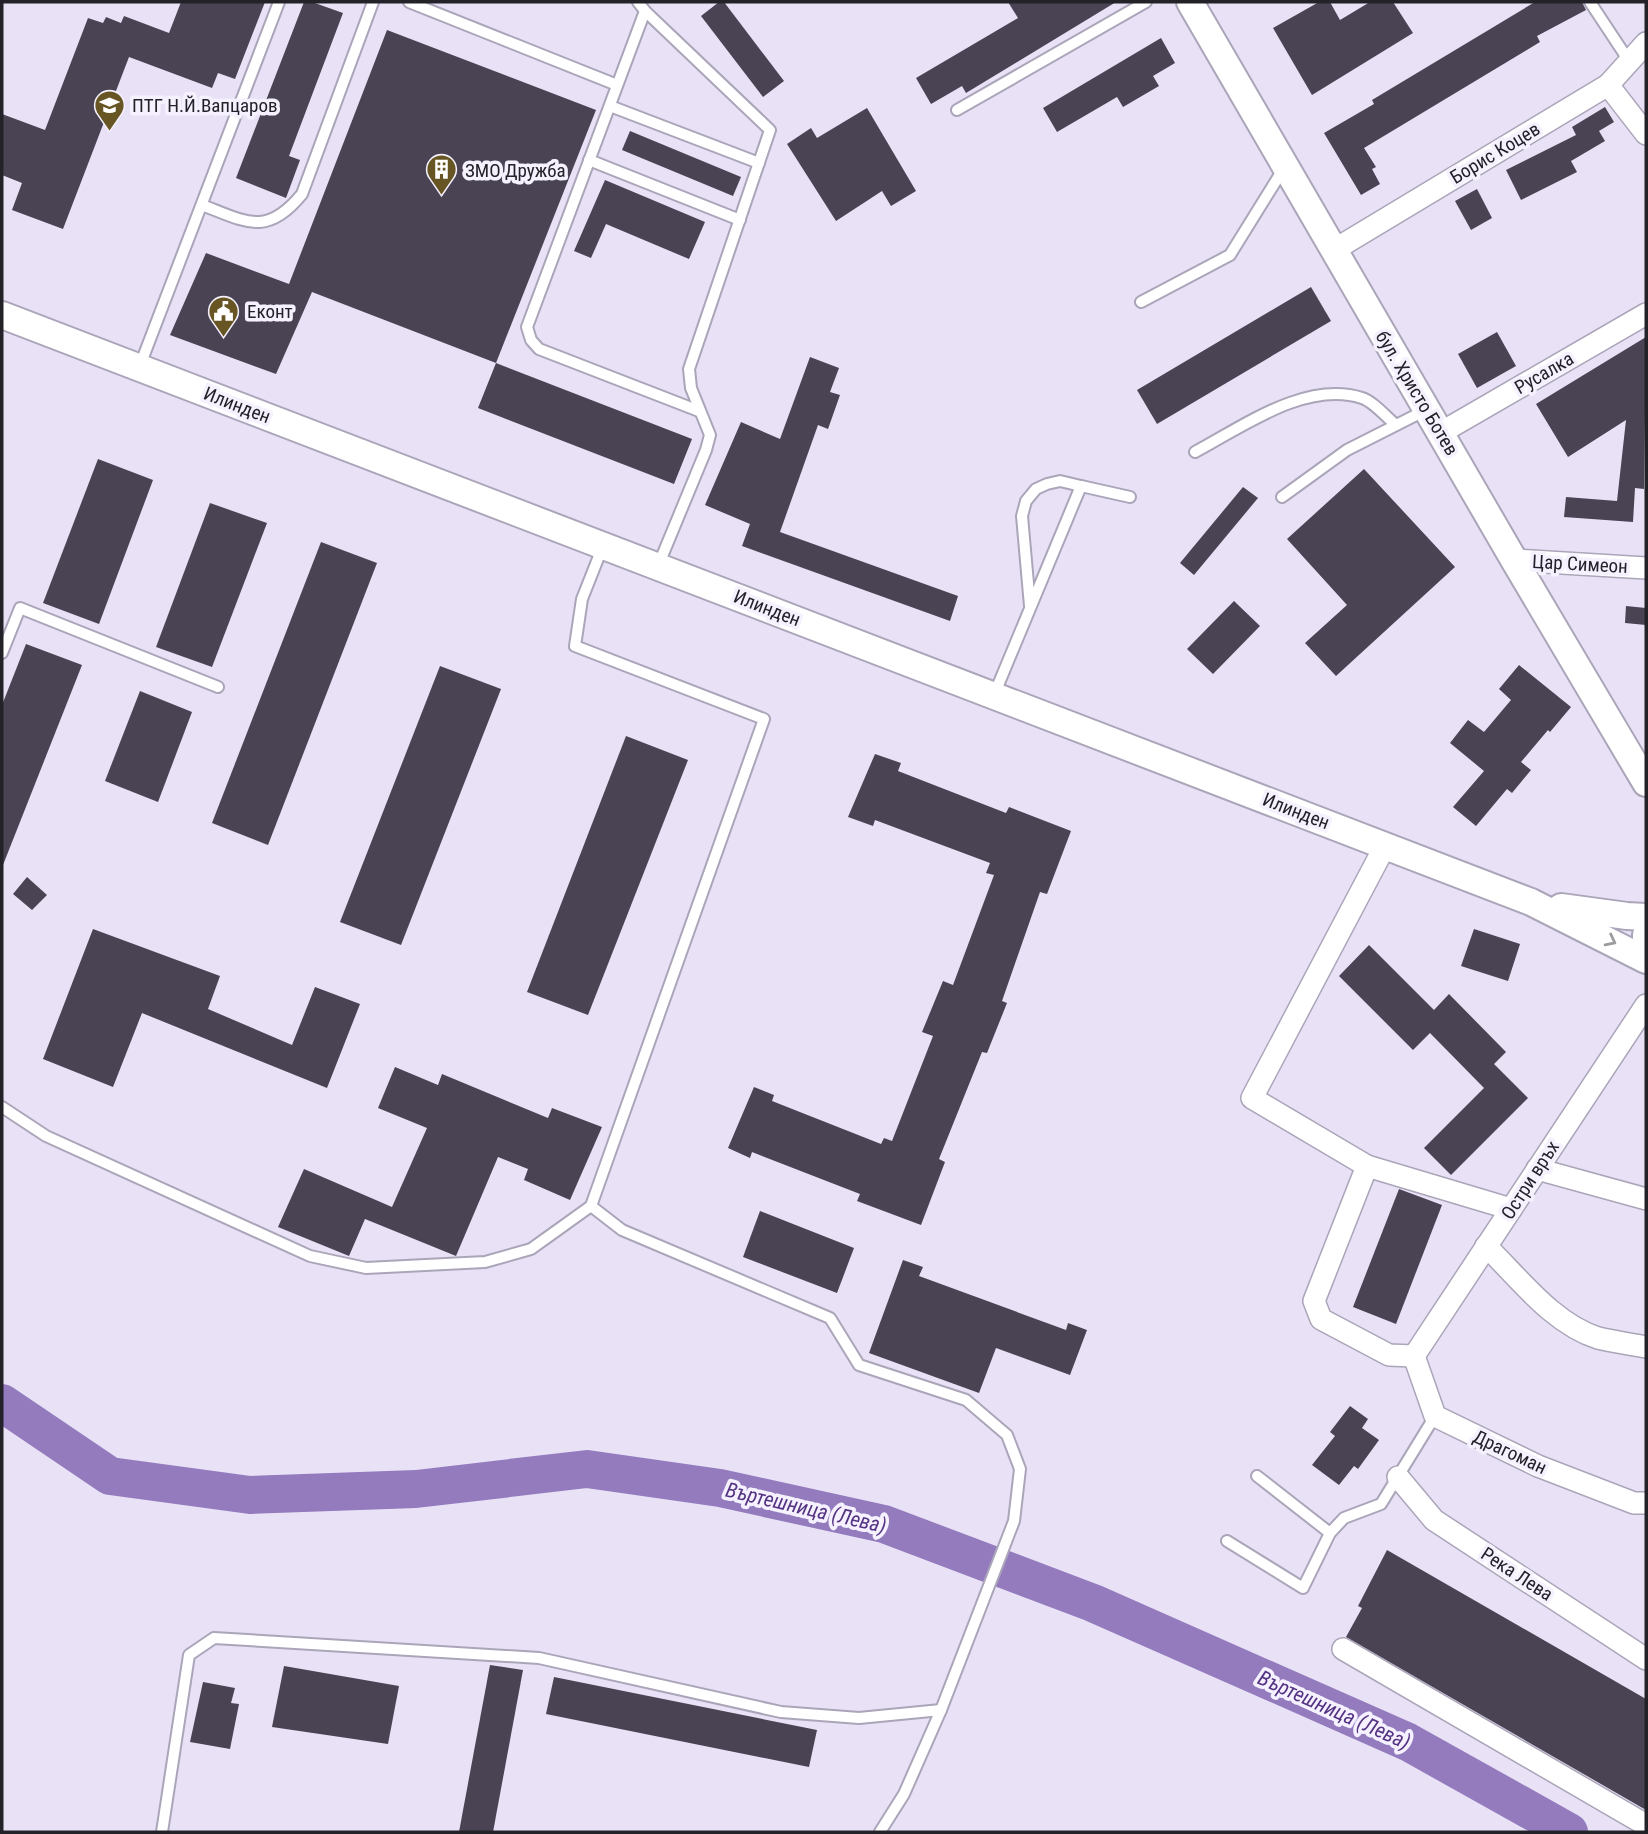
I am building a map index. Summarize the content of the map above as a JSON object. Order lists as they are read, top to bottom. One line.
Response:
{"streets":{"street":["Борис Коцев","Русалка","бул. Христо Ботев","Илинден","Цар Симеон","Остри връх","Драгоман","Река Лева"]},"crossings":[["Борис Коцев","бул. Христо Ботев"],["Русалка","бул. Христо Ботев"],["бул. Христо Ботев","Цар Симеон"]],"water":["Въртешница (Лева)"],"places":{"school or university":["ПТГ Н.Й.Вапцаров"],"building":["ЗМО Дружба"],"public building":["Еконт"]}}
